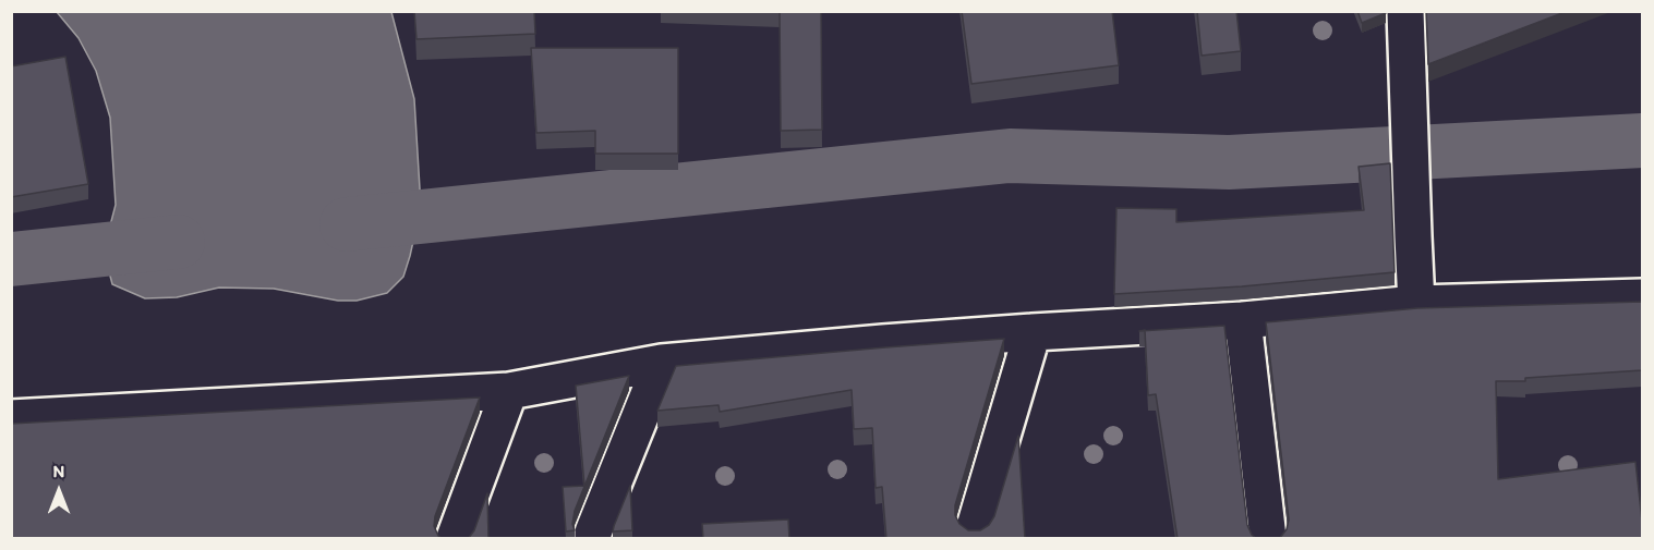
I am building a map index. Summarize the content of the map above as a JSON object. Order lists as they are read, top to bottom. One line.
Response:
{"north":"top"}
